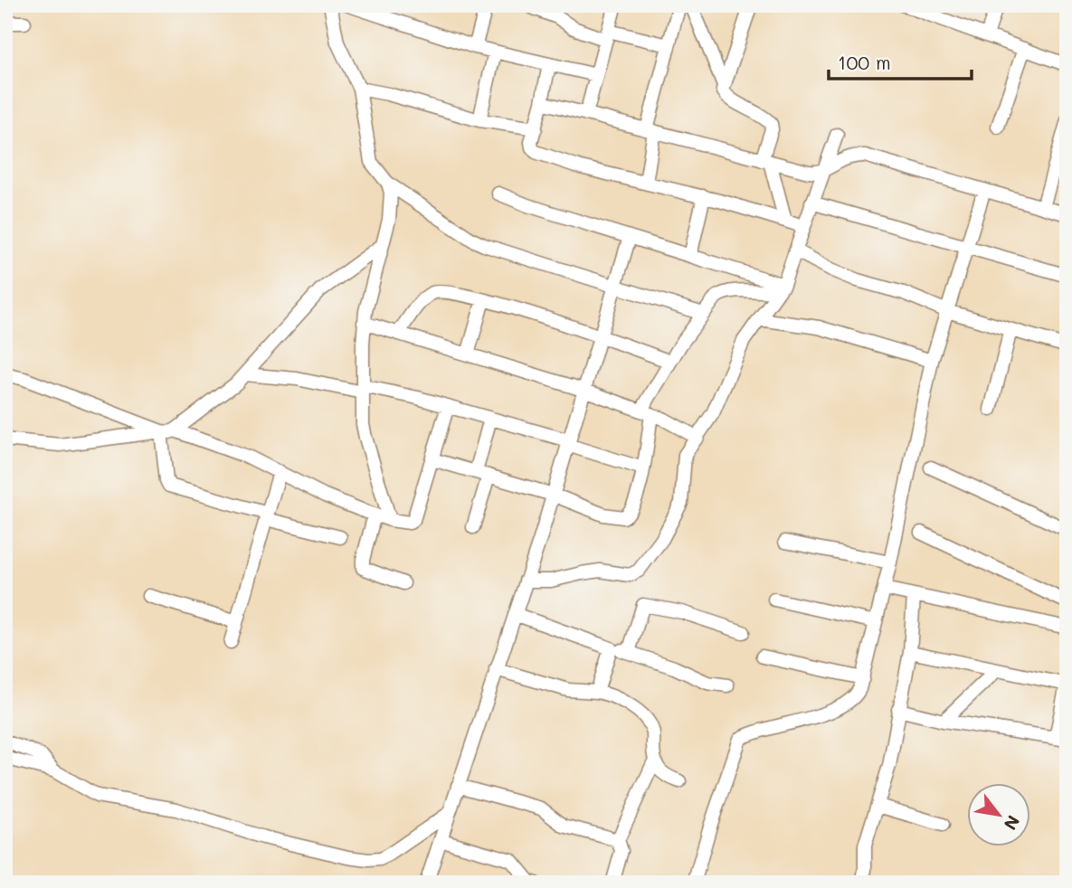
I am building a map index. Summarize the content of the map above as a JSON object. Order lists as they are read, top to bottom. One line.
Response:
{"scale_bar":"100 m","north":"bottom right"}
